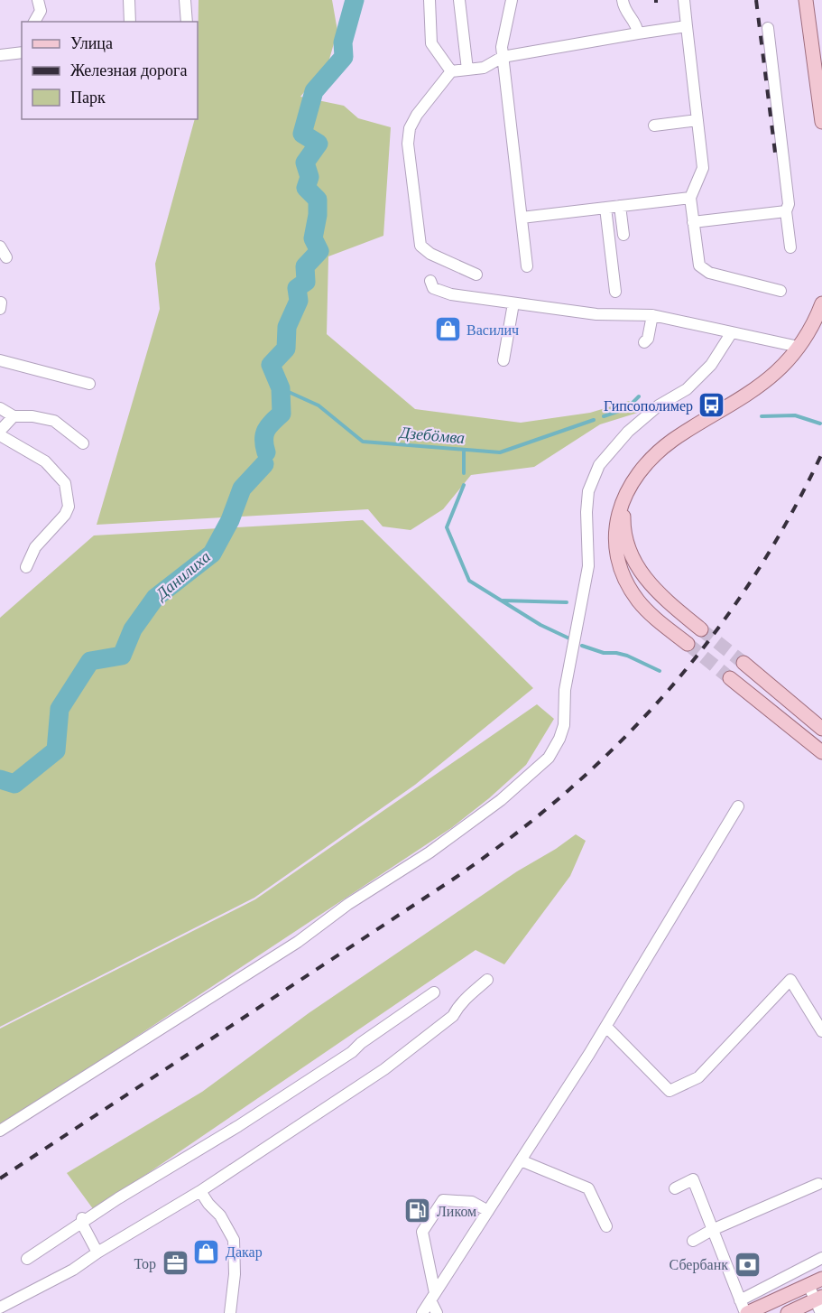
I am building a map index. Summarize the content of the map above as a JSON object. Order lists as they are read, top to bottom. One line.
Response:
{"water":["Дзебӧмва","Данилиха"],"places":{"shop":["Василич","Дакар"],"bus stop":["Гипсополимер"],"fuel station":["Ликом"],"office":["Тор"],"bank":["Сбербанк"]},"legend":["Улица","Железная дорога","Парк"]}
